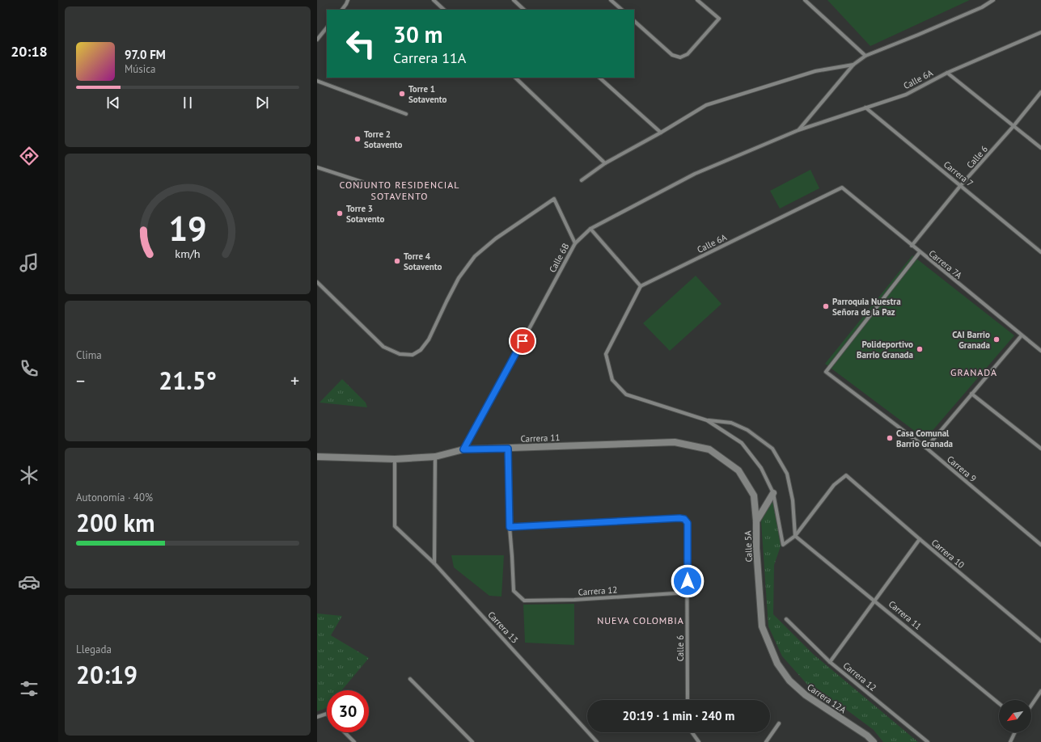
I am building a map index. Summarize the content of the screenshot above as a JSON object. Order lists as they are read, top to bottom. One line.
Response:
{"streets":{"street":["Calle 6A","Calle 6","Carrera 7","Calle 6B","Carrera 7A","Carrera 11","Carrera 9","Calle 5A","Carrera 10","Carrera 12","Carrera 13","Carrera 12A"]},"crossings":[["Calle 6A","Carrera 7"],["Calle 6A","Calle 6B"],["Calle 6A","Carrera 7A"],["Calle 6","Carrera 7"],["Calle 6","Carrera 7A"],["Calle 6","Carrera 12"],["Calle 6B","Carrera 11"],["Carrera 7A","Carrera 9"],["Carrera 11","Calle 5A"],["Carrera 11","Carrera 10"],["Carrera 11","Carrera 13"],["Calle 5A","Carrera 12A"]],"districts":["CONJUNTO RESIDENCIAL SOTAVENTO","GRANADA","NUEVA COLOMBIA"],"places":["Torre 1 Sotavento","Torre 2 Sotavento","Torre 3 Sotavento","Torre 4 Sotavento","Parroquia Nuestra Señora de la Paz","CAI Barrio Granada","Polideportivo Barrio Granada","Casa Comunal Barrio Granada"],"north":"bottom left","page":{"tabs":"20:18","turn":["30 m","Carrera 11A"],"song":["97.0 FM","Música"],"tile":["Clima",["Autonomía · 40%","200 km"],["Llegada","20:19"]],"heat":["−","21.5°","+"],"limit":"30","trip":"20:19 · 1 min · 240 m","gauge":["19","km/h"]}}
